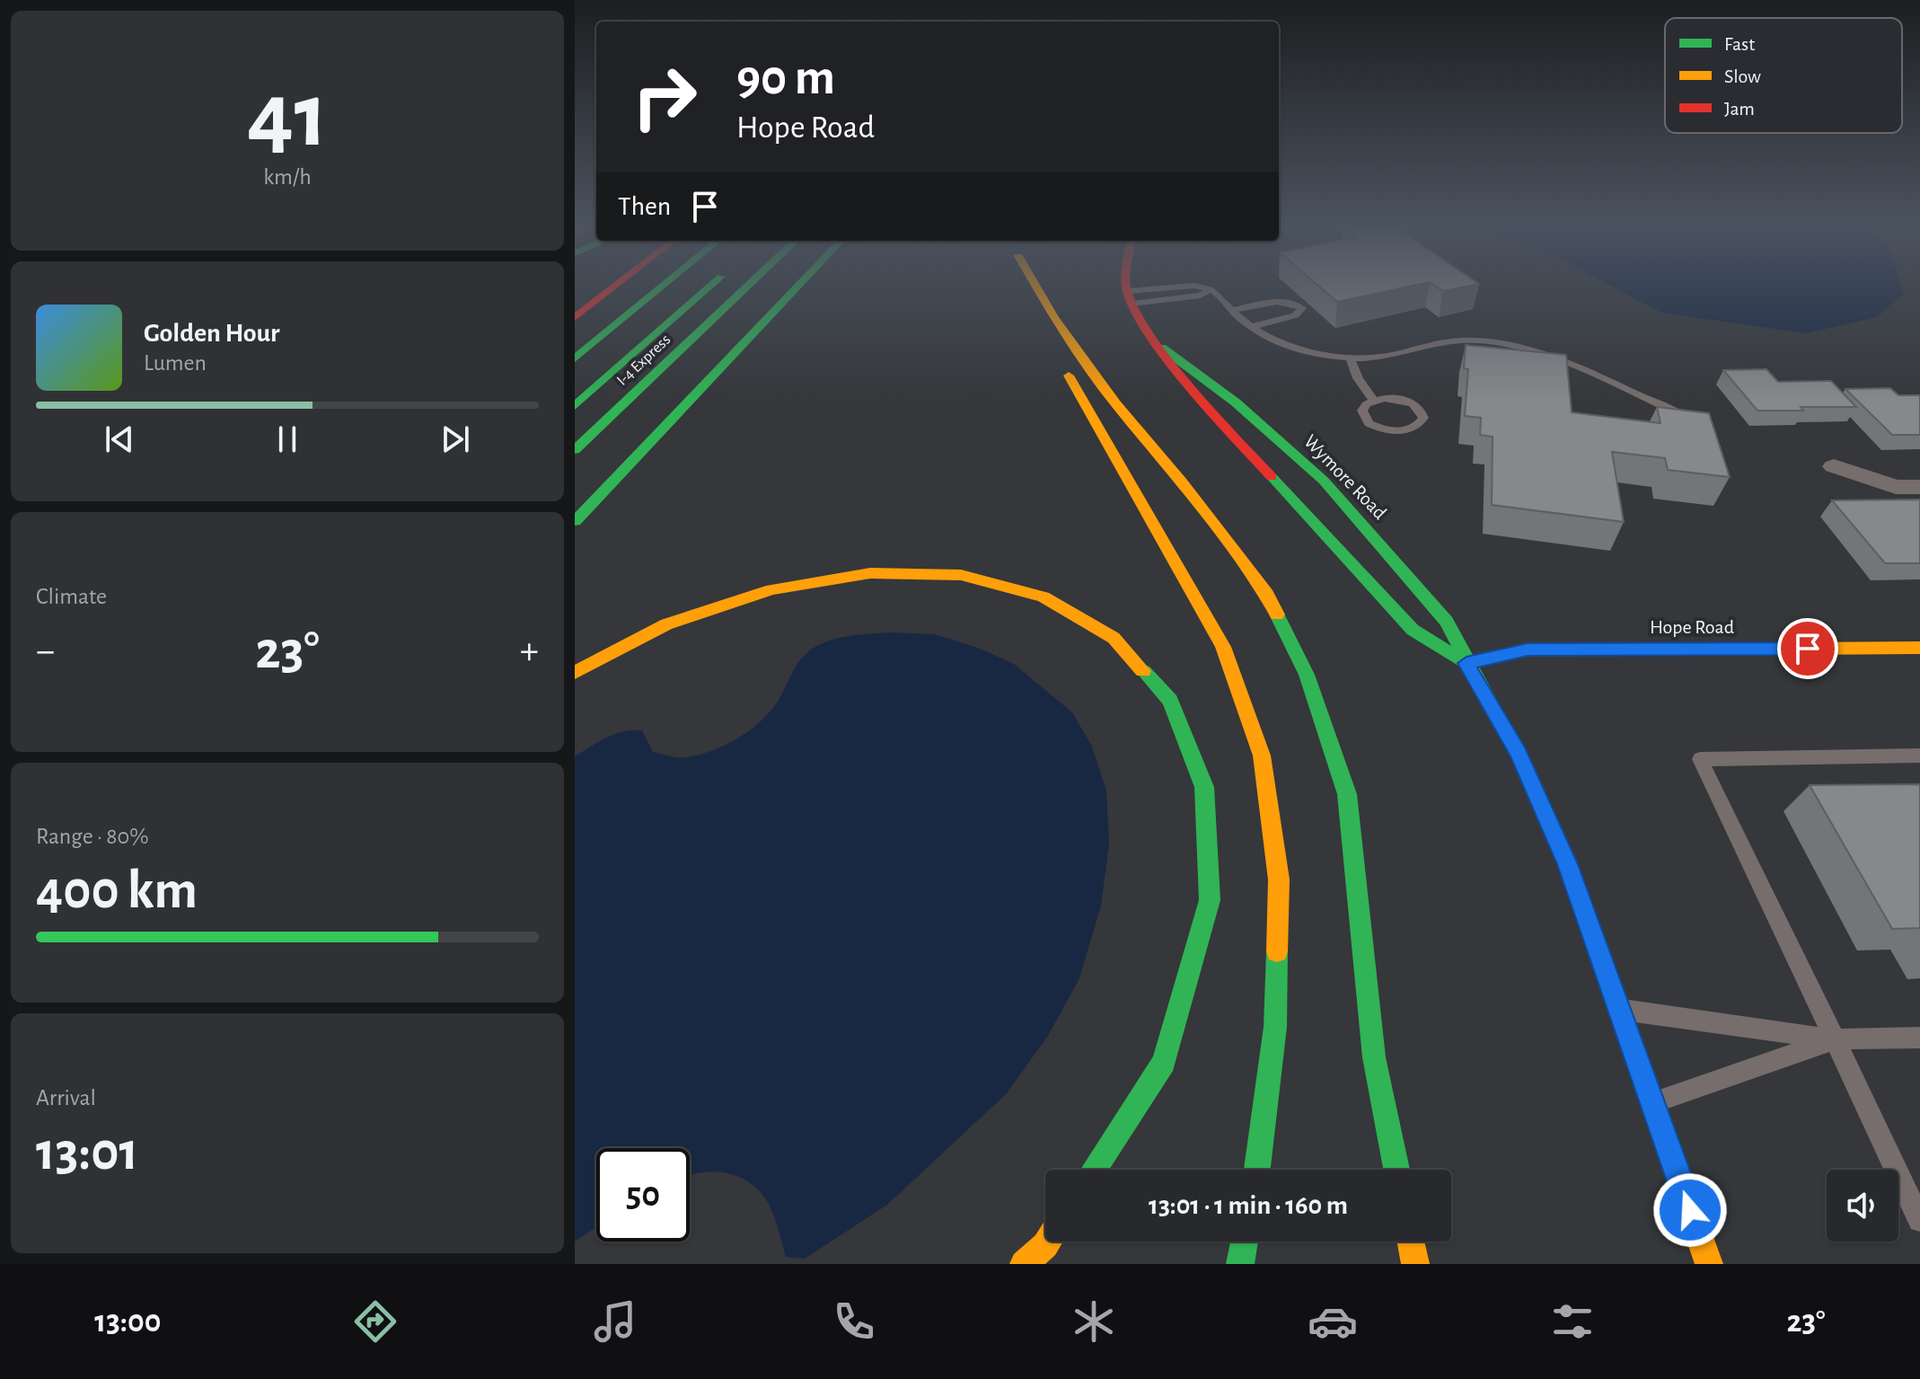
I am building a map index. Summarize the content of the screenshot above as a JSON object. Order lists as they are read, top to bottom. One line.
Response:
{"streets":{"main road":["I-4 Express","Wymore Road","Hope Road"]},"crossings":[["Wymore Road","Hope Road"]],"legend":["Fast","Slow","Jam"],"page":{"tile":[["41","km/h"],"Climate",["Range · 80%","400 km"],["Arrival","13:01"]],"turn":["90 m","Hope Road"],"then":"Then","song":["Golden Hour","Lumen"],"heat":["−","23°","+"],"limit":"50","trip":"13:01 · 1 min · 160 m","tabs":["13:00","23°"]}}
